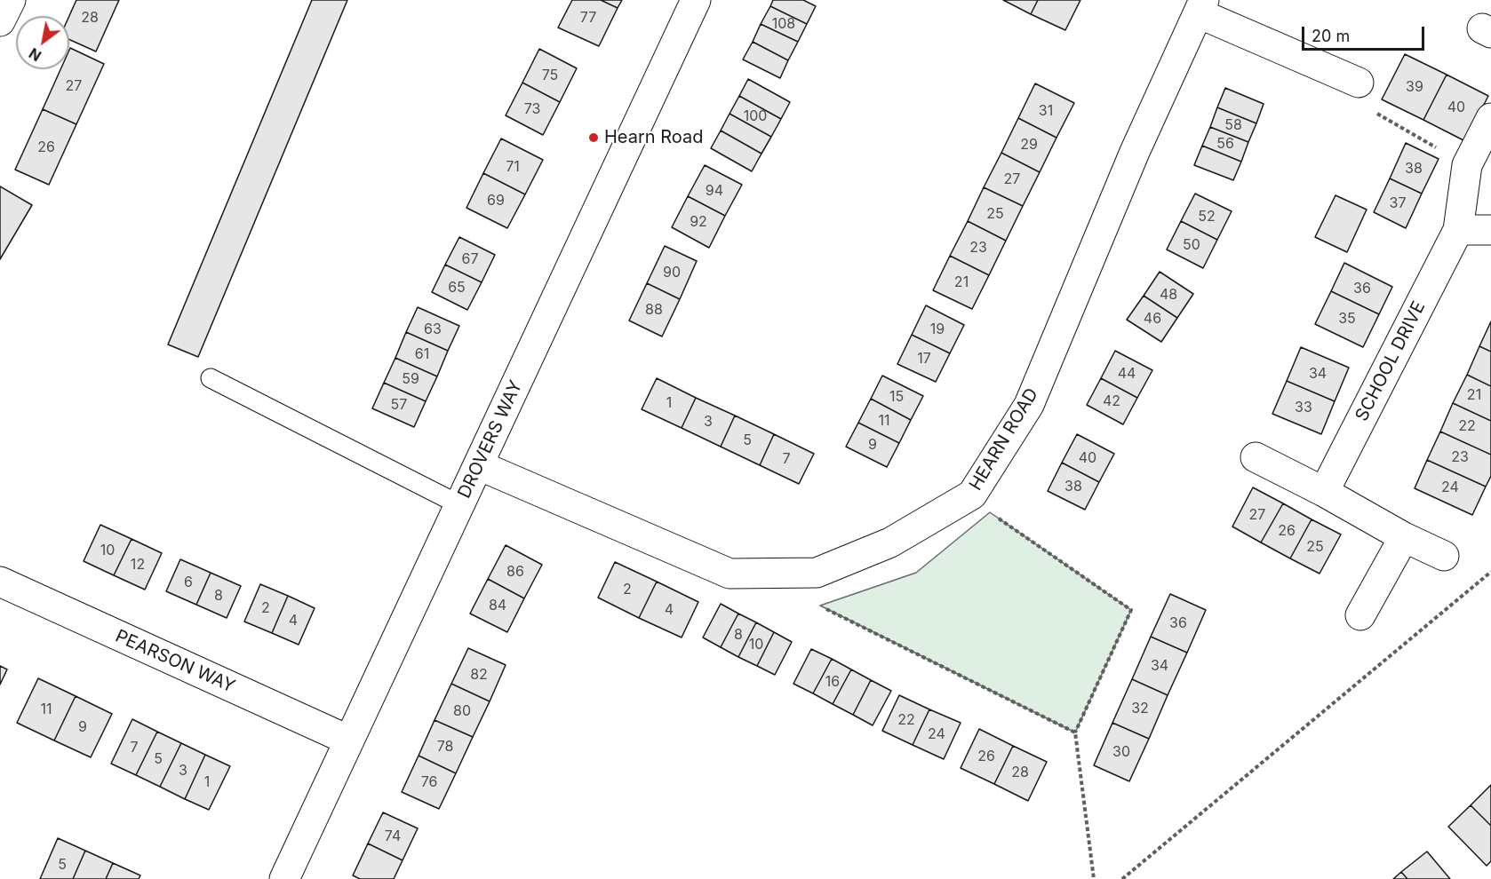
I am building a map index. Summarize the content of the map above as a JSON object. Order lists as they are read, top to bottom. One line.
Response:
{"streets":{"street":["SCHOOL DRIVE","DROVERS WAY","HEARN ROAD","PEARSON WAY"]},"crossings":[["DROVERS WAY","HEARN ROAD"],["DROVERS WAY","PEARSON WAY"]],"places":["Hearn Road"],"house_numbers":["28","77","108","75","27","39","40","73","31","100","58","56","29","26","71","38","27","94","69","37","25","52","92","50","23","67","90","21","65","36","48","88","46","35","63","19","61","17","44","34","59","21","15","42","1","57","33","11","3","22","5","9","23","40","7","38","24","27","26","25","10","12","86","6","2","8","84","2","4","4","36","8","10","34","82","16","32","11","80","22","9","24","78","7","30","26","5","3","28","1","76","74","5"],"scale_bar":"20 m","north":"bottom left"}
